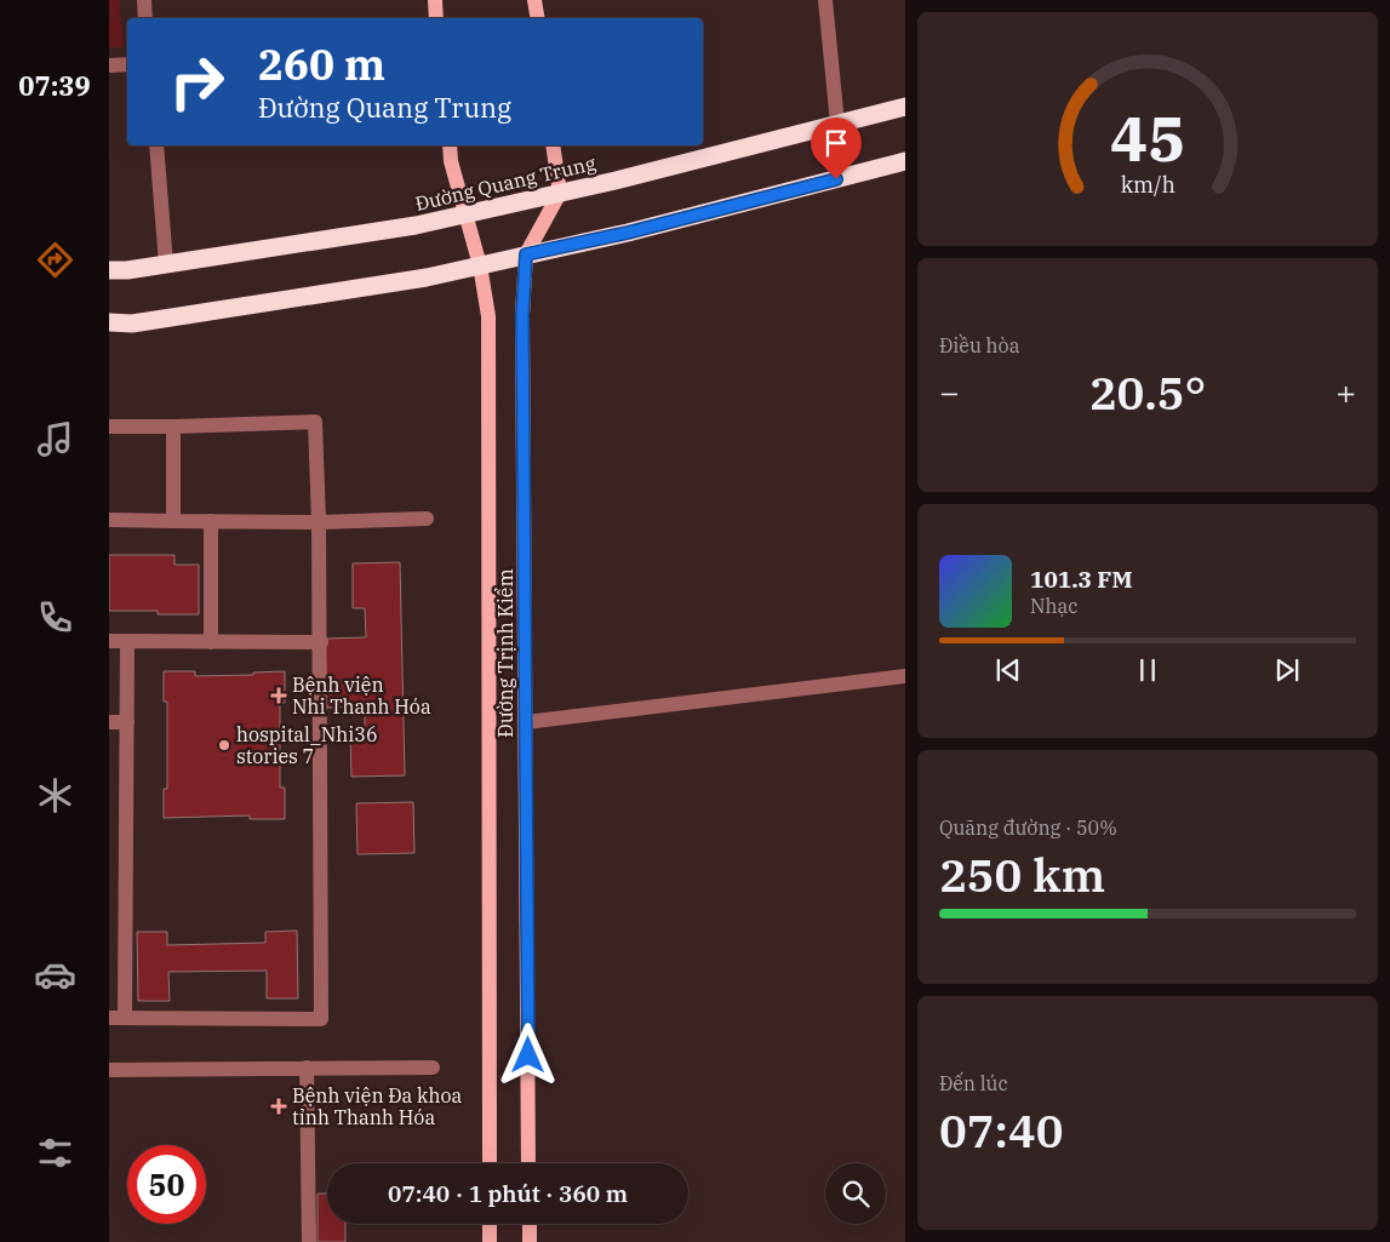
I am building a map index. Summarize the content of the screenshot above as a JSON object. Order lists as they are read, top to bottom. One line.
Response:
{"streets":{"highway":["Đường Quang Trung"],"main road":["Đường Trịnh Kiểm"]},"crossings":[["Đường Quang Trung","Đường Trịnh Kiểm"]],"places":{"health":["Bệnh viện Nhi Thanh Hóa","Bệnh viện Đa khoa tỉnh Thanh Hóa"],"other":["hospital_Nhi36 stories 7"]},"page":{"tabs":"07:39","turn":["260 m","Đường Quang Trung"],"tile":["Điều hòa",["Quãng đường · 50%","250 km"],["Đến lúc","07:40"]],"heat":["−","20.5°","+"],"song":["101.3 FM","Nhạc"],"limit":"50","trip":"07:40 · 1 phút · 360 m","gauge":["45","km/h"]}}
